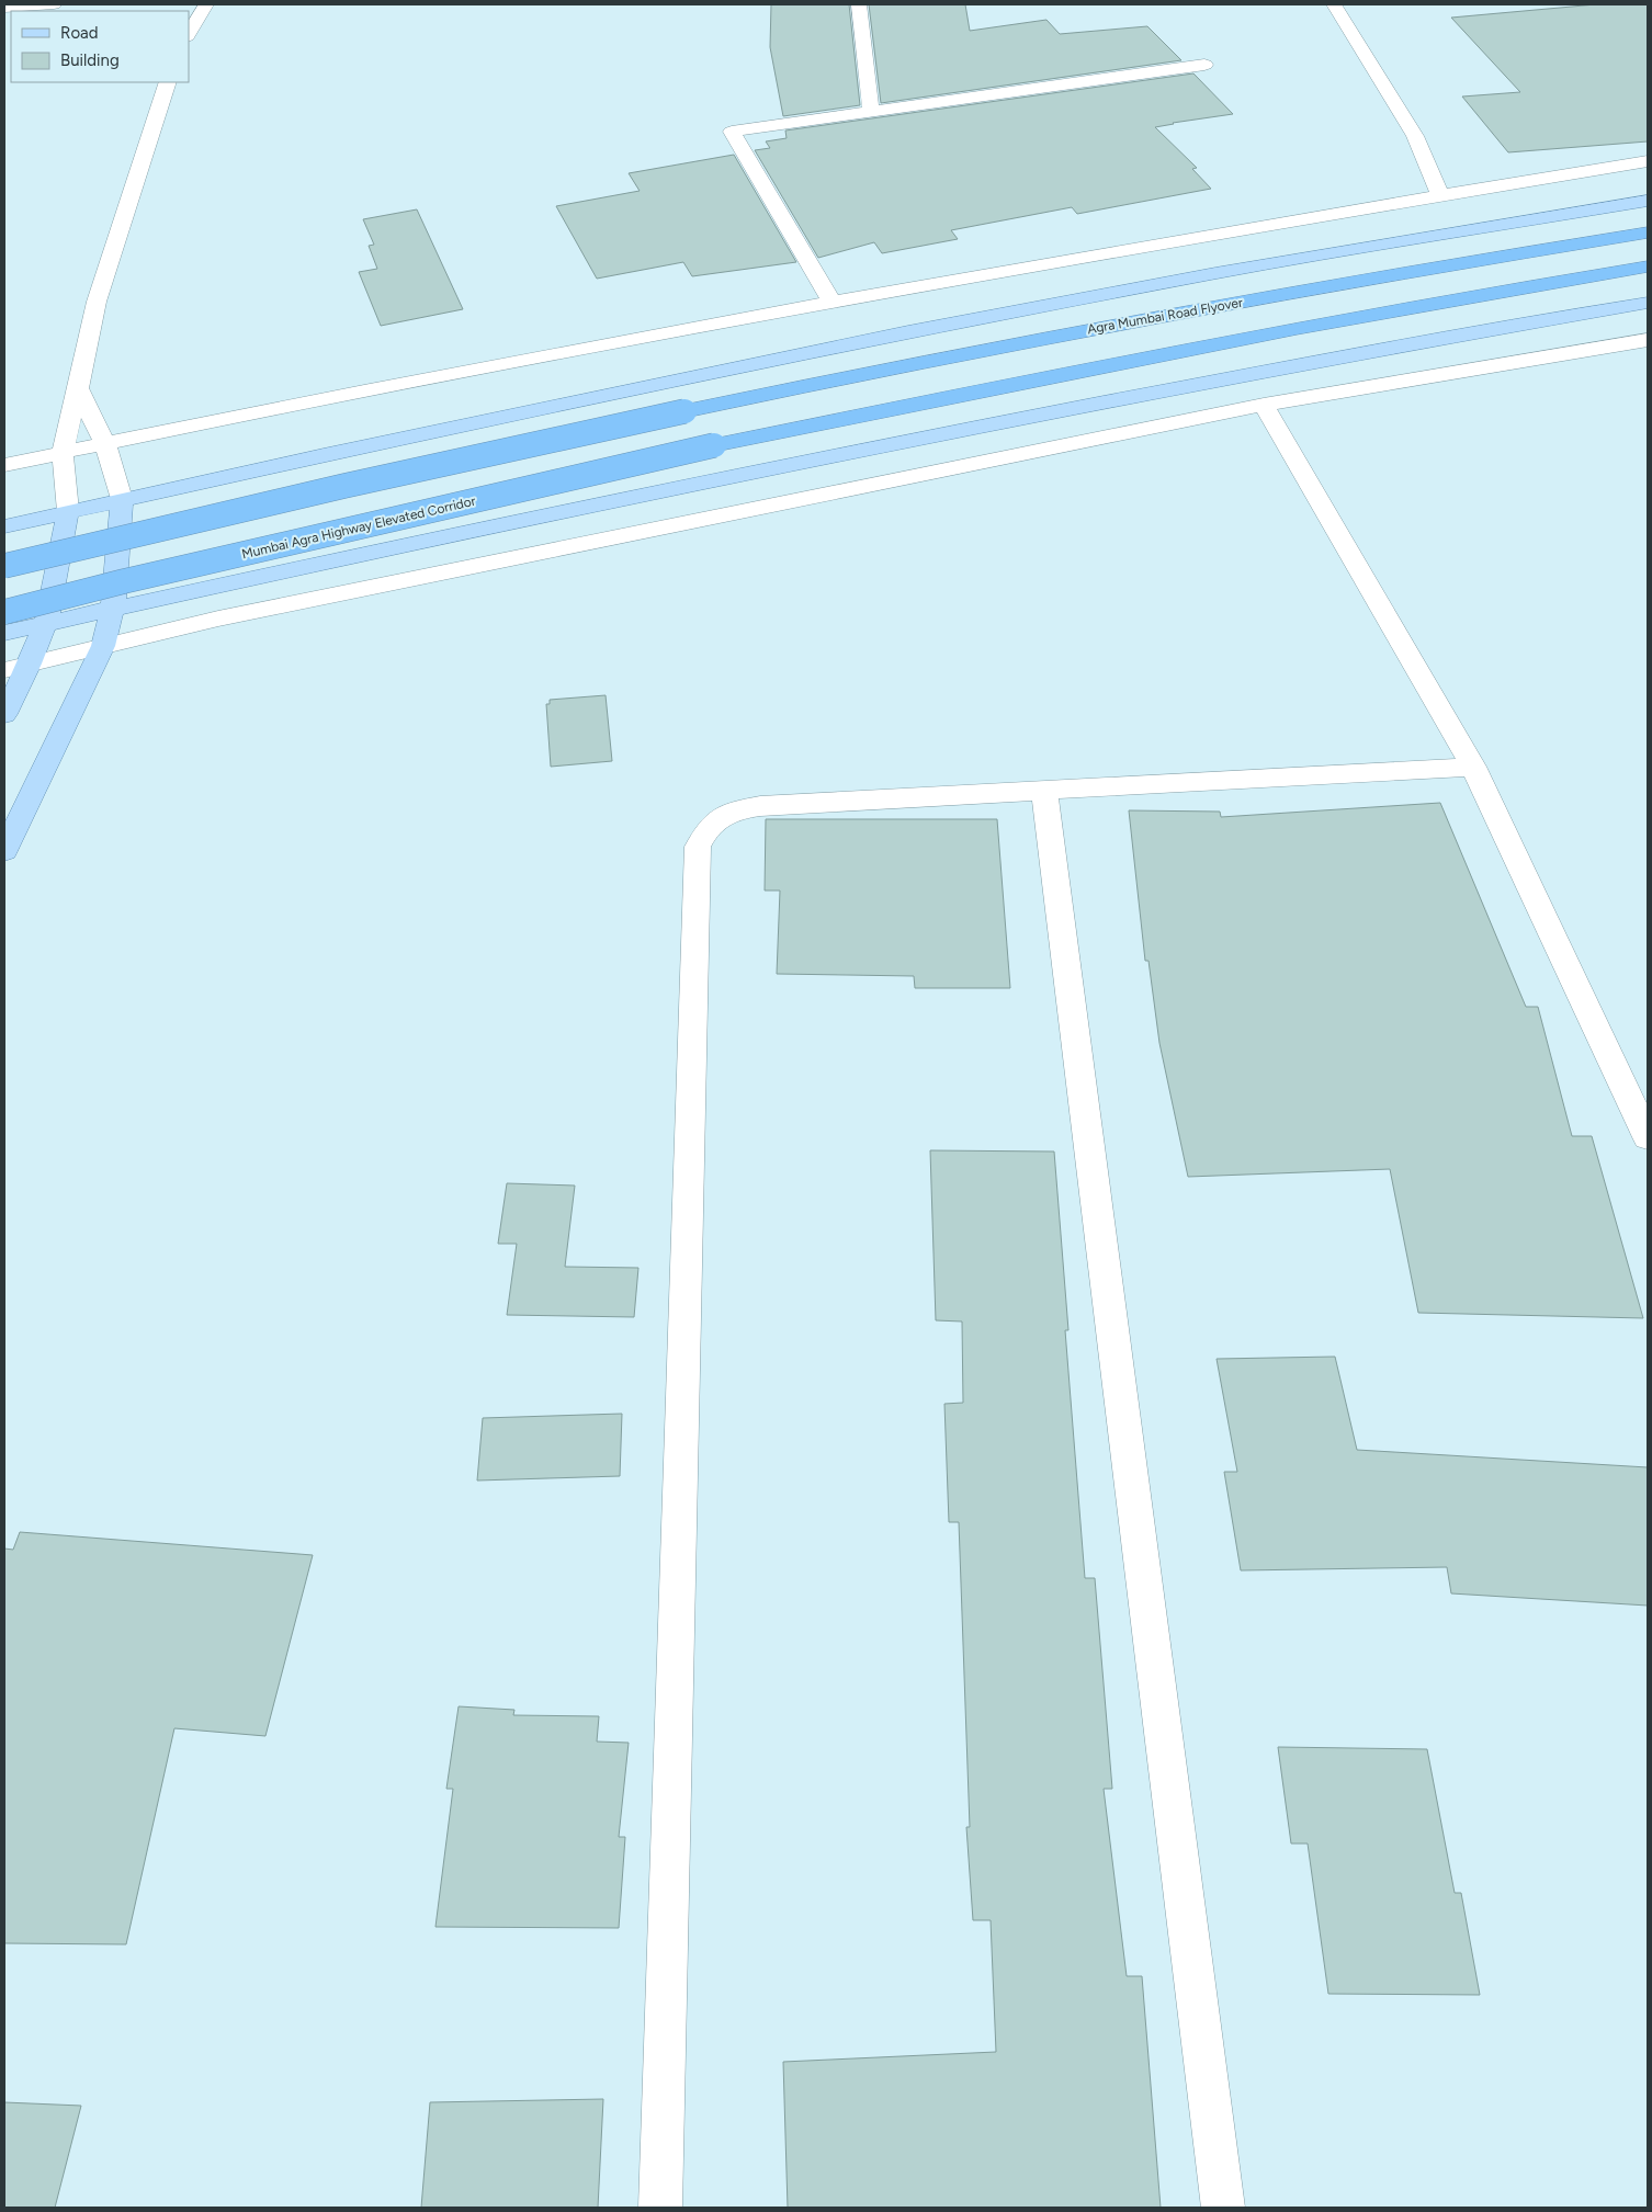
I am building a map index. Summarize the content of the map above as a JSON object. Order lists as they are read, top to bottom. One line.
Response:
{"streets":{"highway":["Agra Mumbai Road Flyover","Mumbai Agra Highway Elevated Corridor"]},"legend":["Road","Building"]}
